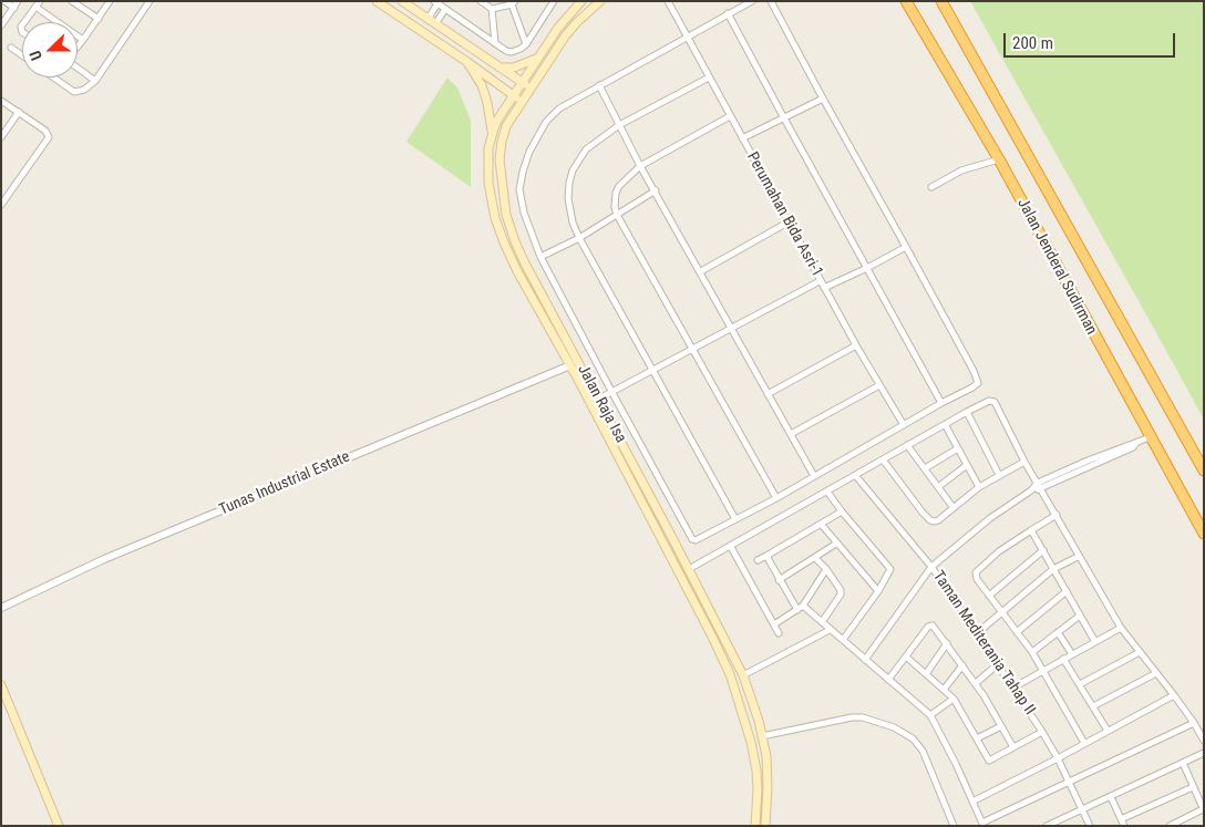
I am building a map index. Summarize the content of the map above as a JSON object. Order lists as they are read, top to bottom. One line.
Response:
{"streets":{"highway":["Jalan Jenderal Sudirman"],"main road":["Jalan Raja Isa"],"street":["Perumahan Bida Asri-1","Tunas Industrial Estate","Taman Mediterania Tahap II"]},"crossings":[["Jalan Raja Isa","Tunas Industrial Estate"]],"scale_bar":"200 m","north":"left"}
